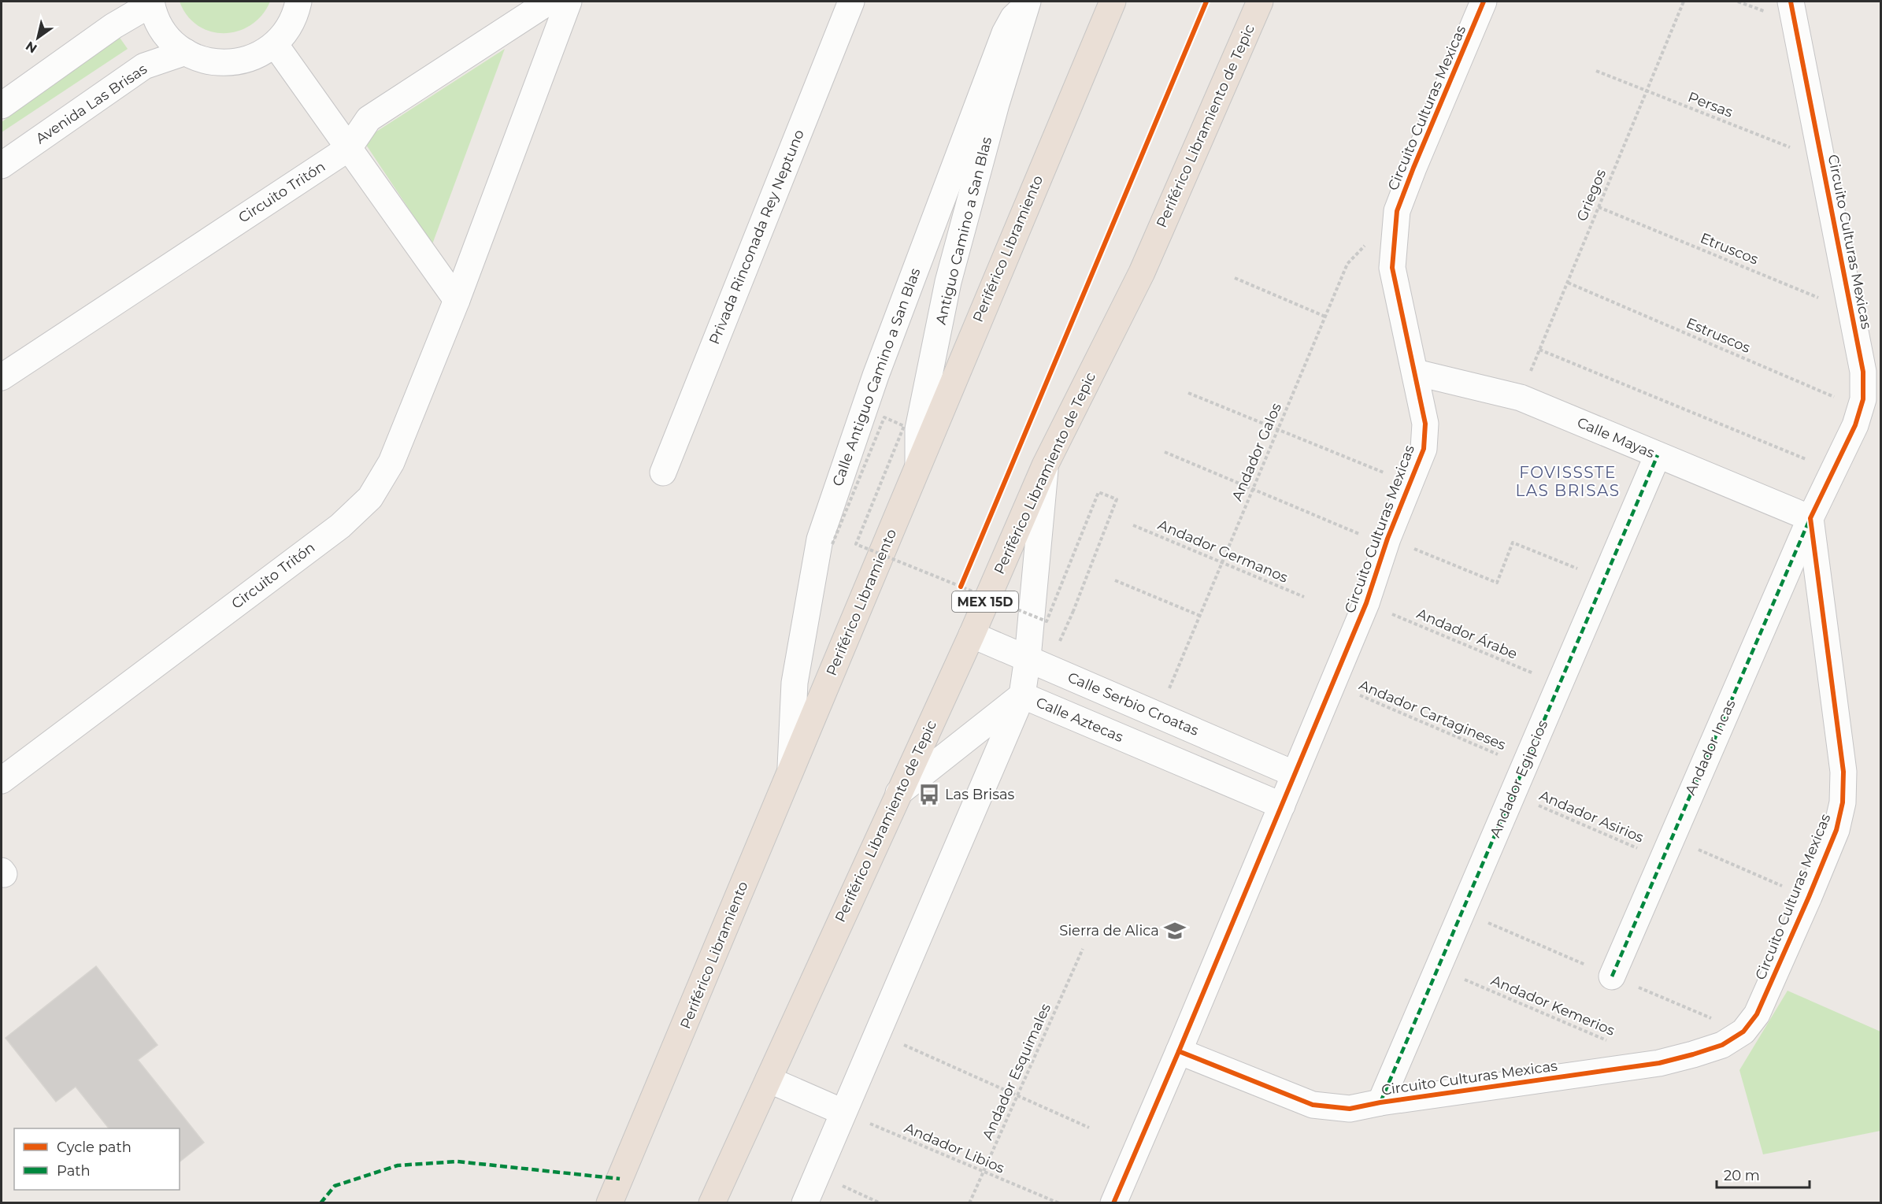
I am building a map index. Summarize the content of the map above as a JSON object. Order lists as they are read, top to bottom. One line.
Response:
{"streets":{"highway":["Periférico Libramiento de Tepic","Periférico Libramiento","MEX 15D"],"street":["Avenida Las Brisas","Circuito Culturas Mexicas","Circuito Tritón","Antiguo Camino a San Blas","Privada Rinconada Rey Neptuno","Calle Antiguo Camino a San Blas","Calle Mayas","Calle Serbio Croatas","Calle Aztecas","Andador Incas","Andador Egipcios"],"path":["Persas","Griegos","Etruscos","Estruscos","Andador Galos","Andador Germanos","Andador Árabe","Andador Cartagineses","Andador Asirios","Andador Kemerios","Andador Esquimales","Andador Libios"]},"crossings":[["Persas","Circuito Culturas Mexicas"],["Persas","Griegos"],["Circuito Culturas Mexicas","Etruscos"],["Circuito Culturas Mexicas","Estruscos"],["Circuito Culturas Mexicas","Calle Mayas"],["Circuito Culturas Mexicas","Andador Árabe"],["Circuito Culturas Mexicas","Calle Serbio Croatas"],["Circuito Culturas Mexicas","Andador Cartagineses"],["Circuito Culturas Mexicas","Calle Aztecas"],["Circuito Culturas Mexicas","Andador Incas"],["Circuito Culturas Mexicas","Andador Egipcios"],["Circuito Culturas Mexicas","Andador Asirios"],["Periférico Libramiento de Tepic","Calle Serbio Croatas"],["Periférico Libramiento de Tepic","Calle Aztecas"],["Griegos","Etruscos"],["Griegos","Estruscos"],["Griegos","Calle Mayas"],["Antiguo Camino a San Blas","Periférico Libramiento"],["Antiguo Camino a San Blas","Calle Antiguo Camino a San Blas"],["Periférico Libramiento","Calle Antiguo Camino a San Blas"],["Calle Mayas","Andador Incas"],["Calle Mayas","Andador Egipcios"],["Andador Galos","Andador Germanos"],["Andador Galos","Calle Serbio Croatas"],["Andador Árabe","Andador Egipcios"],["Andador Cartagineses","Andador Egipcios"],["Andador Incas","Andador Asirios"],["Andador Egipcios","Andador Asirios"],["Andador Egipcios","Andador Kemerios"],["Andador Esquimales","Andador Libios"]],"districts":["FOVISSSTE LAS BRISAS"],"places":{"bus stop":["Las Brisas"],"school or university":["Sierra de Alica"]},"legend":["Cycle path","Path"],"scale_bar":"20 m","north":"bottom left"}
